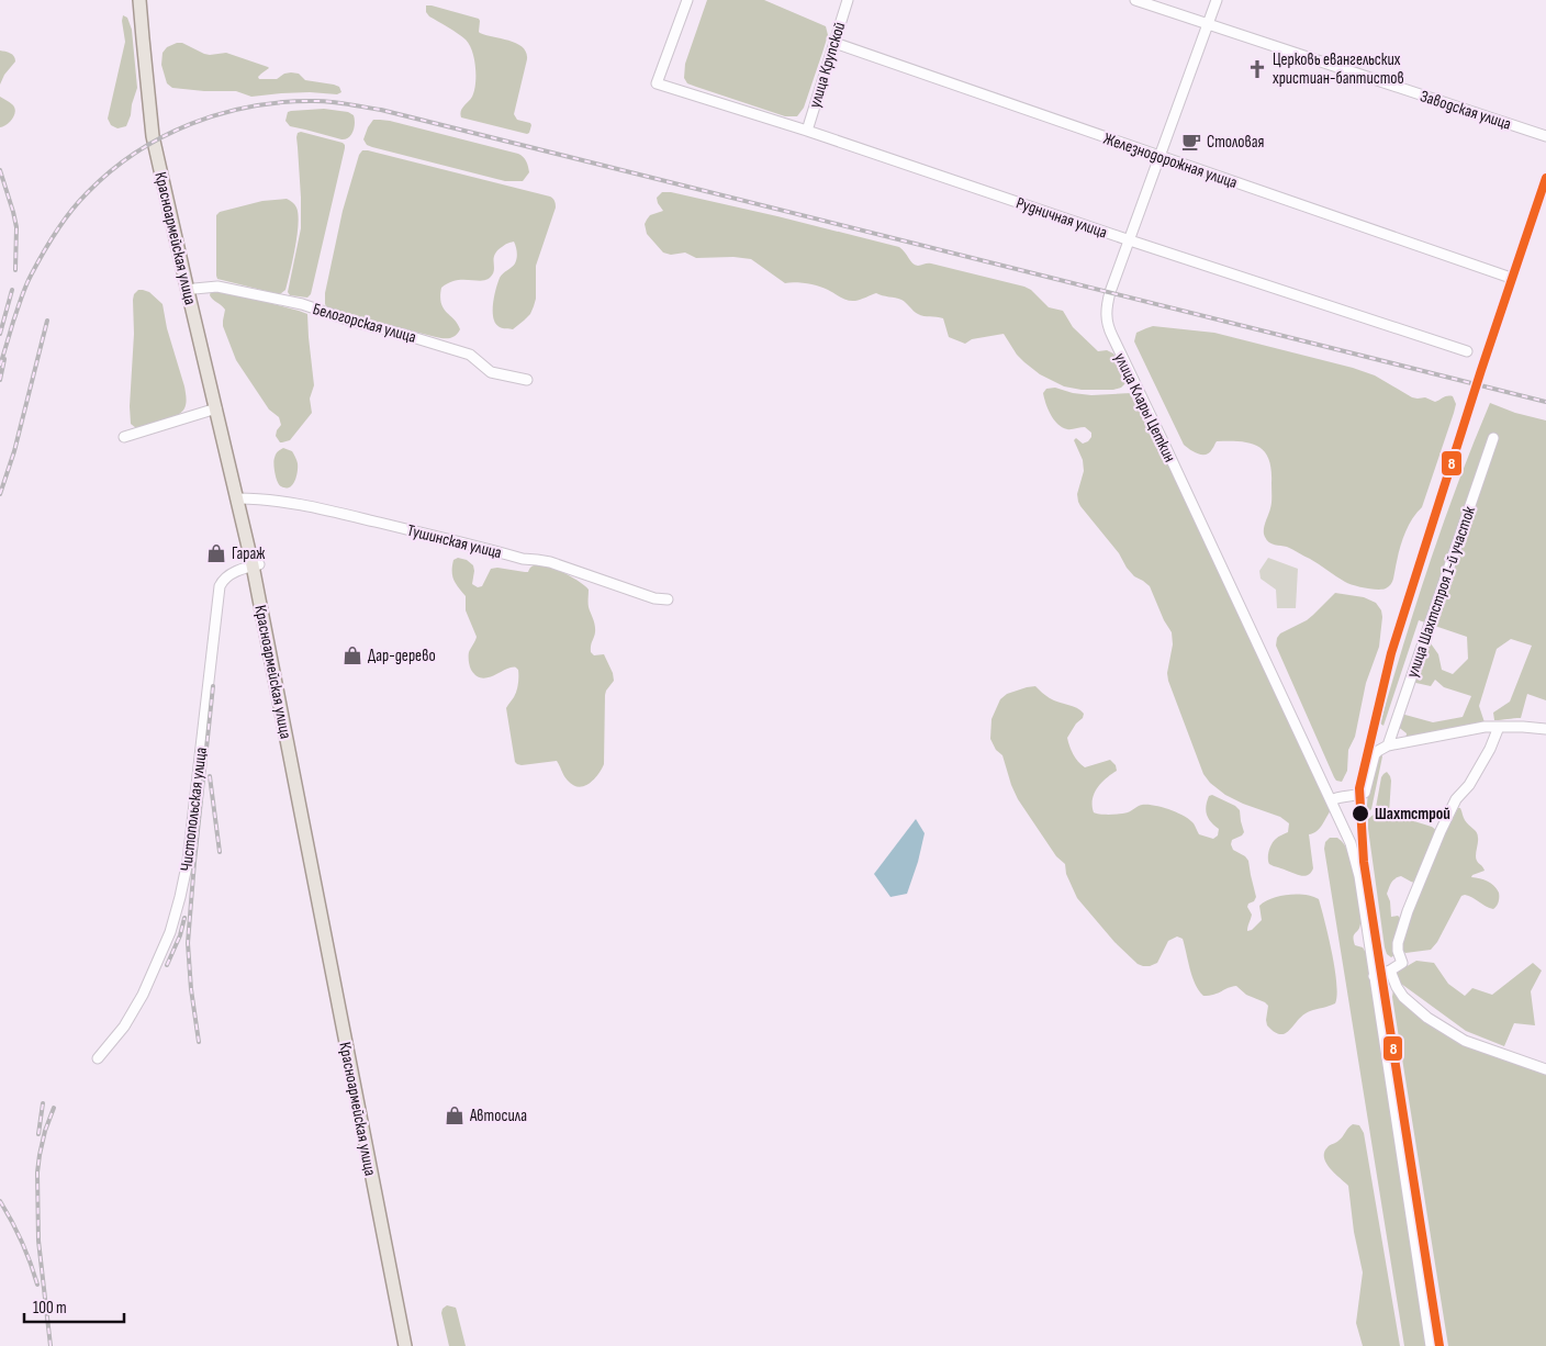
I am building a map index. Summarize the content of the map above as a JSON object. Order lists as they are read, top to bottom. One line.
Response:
{"streets":{"main road":["Красноармейская улица"],"street":["улица Крупской","Заводская улица","Железнодорожная улица","Рудничная улица","Белогорская улица","улица Клары Цеткин","Тушинская улица","улица Шахтстроя 1-й участок","Чистопольская улица"]},"crossings":[["улица Крупской","Железнодорожная улица"],["улица Крупской","Рудничная улица"],["Заводская улица","улица Клары Цеткин"],["Железнодорожная улица","улица Клары Цеткин"],["Рудничная улица","улица Клары Цеткин"],["Красноармейская улица","Белогорская улица"],["Красноармейская улица","Тушинская улица"],["Красноармейская улица","Чистопольская улица"],["улица Клары Цеткин","улица Шахтстроя 1-й участок"]],"places":{"church":["Церковь евангельских христиан-баптистов"],"cafe":["Столовая"],"shop":["Гараж","Дар-дерево","Автосила"],"other":["Шахтстрой"]},"lines":["transit line 8"],"scale_bar":"100 m"}
